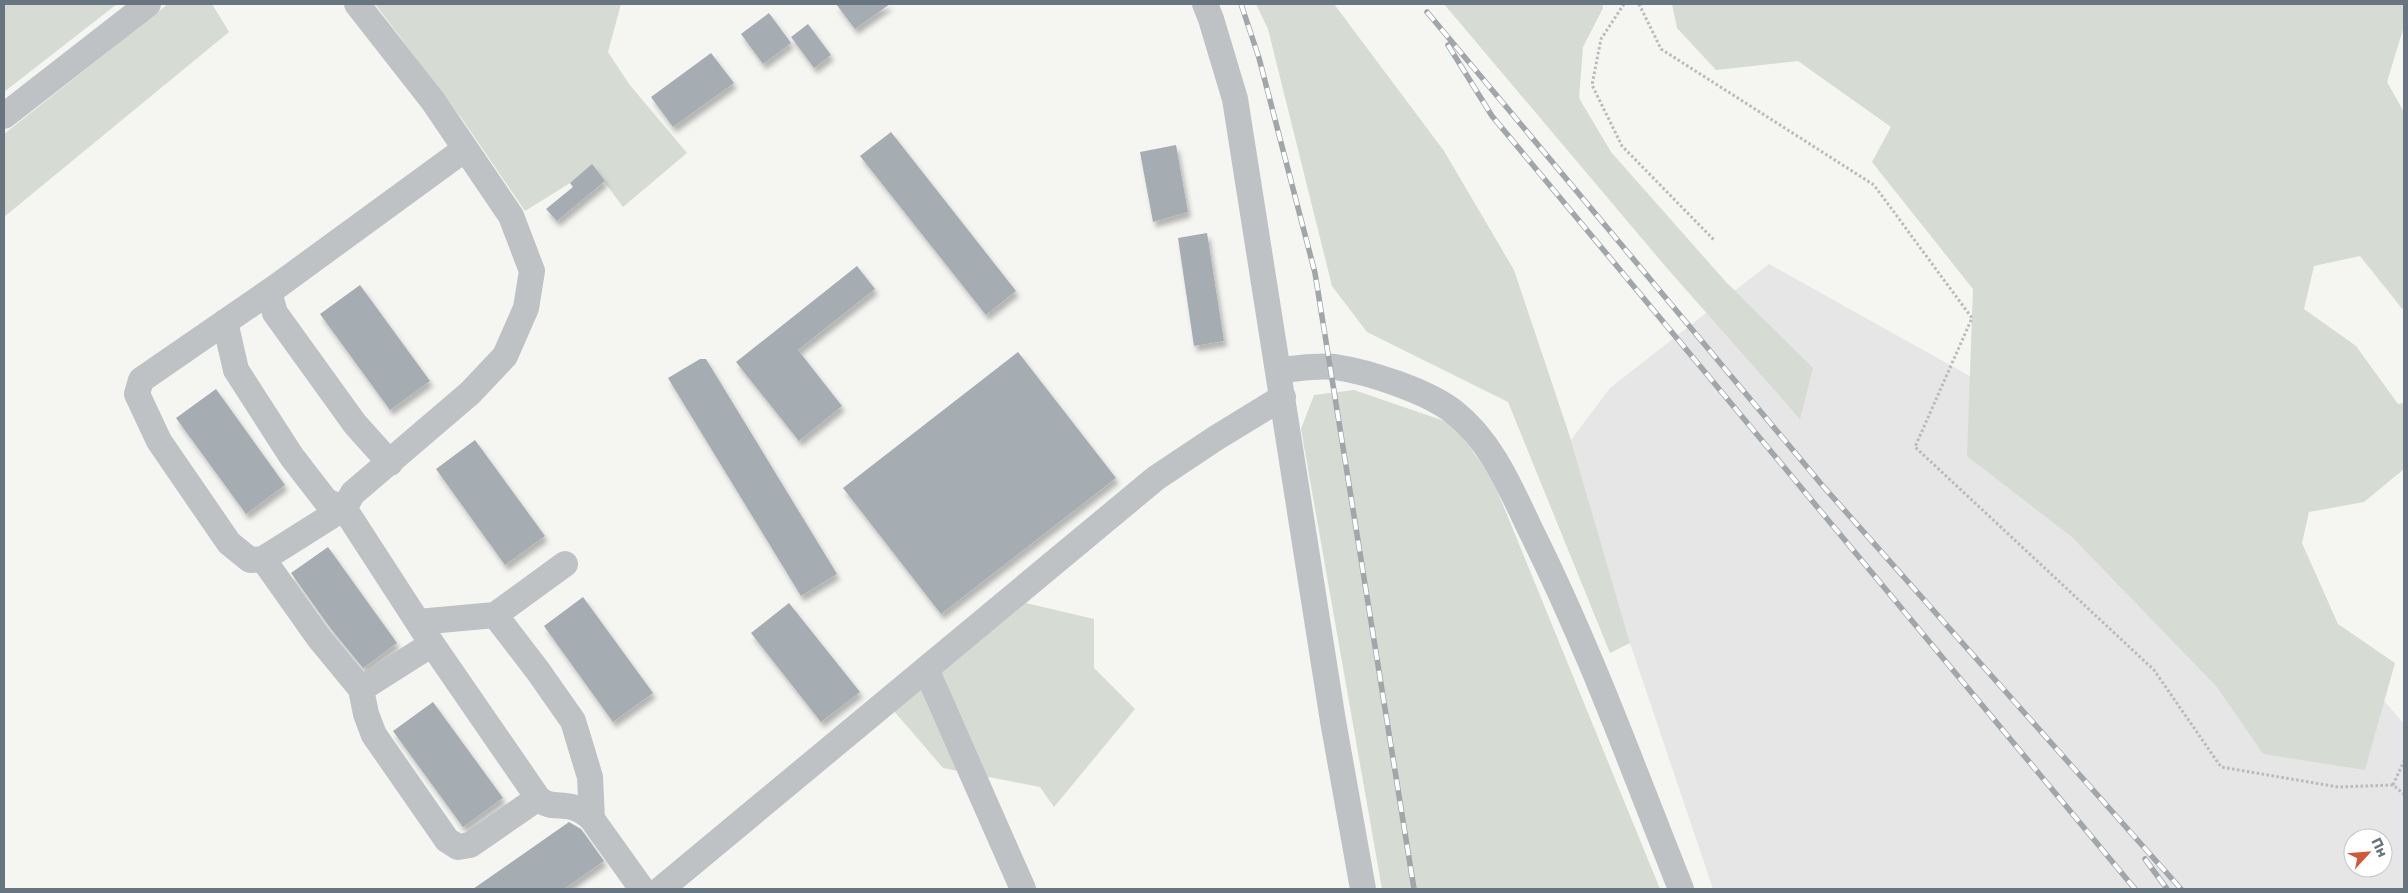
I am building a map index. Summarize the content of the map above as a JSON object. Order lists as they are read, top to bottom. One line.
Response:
{"north":"top right"}
